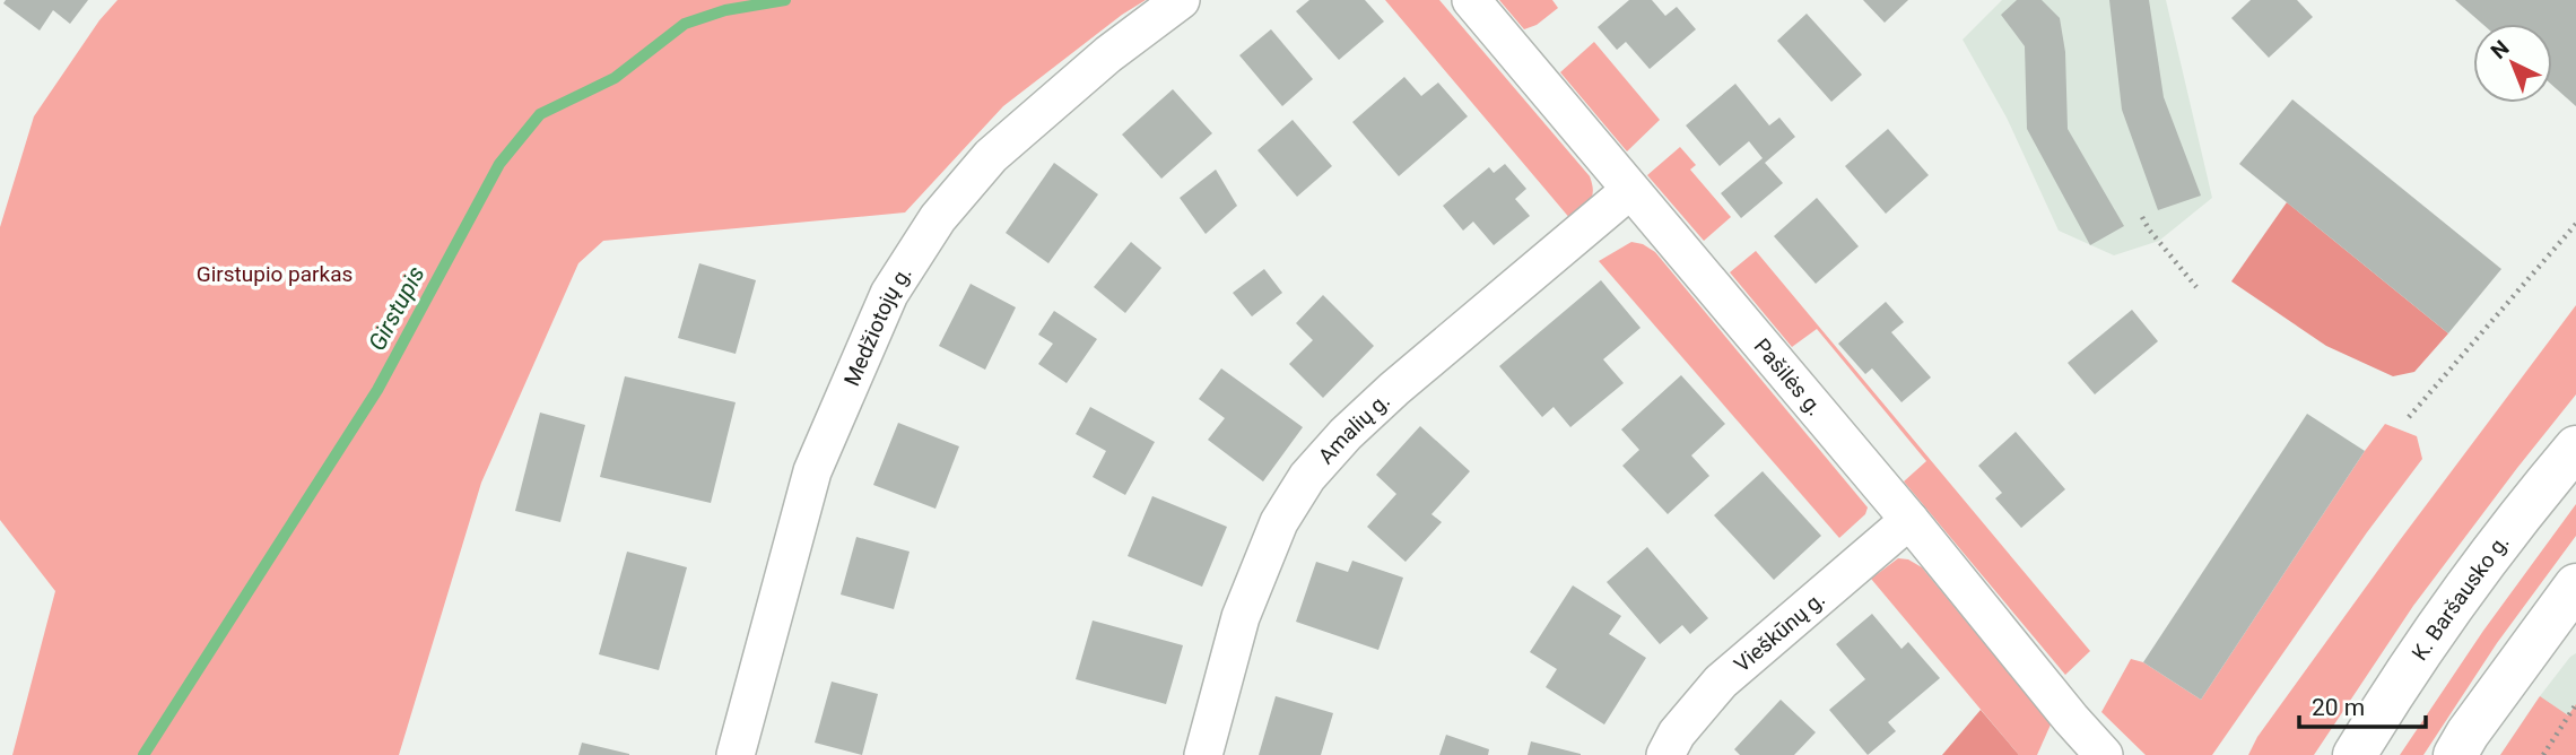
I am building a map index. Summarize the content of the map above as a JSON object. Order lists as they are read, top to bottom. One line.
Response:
{"streets":{"main road":["K. Baršausko g."],"street":["Medžiotojų g.","Pašilės g.","Amalių g.","Vieškūnų g."]},"crossings":[["Pašilės g.","Amalių g."],["Pašilės g.","Vieškūnų g."]],"water":["Girstupis"],"parks":["Girstupio parkas"],"scale_bar":"20 m","north":"top left"}
